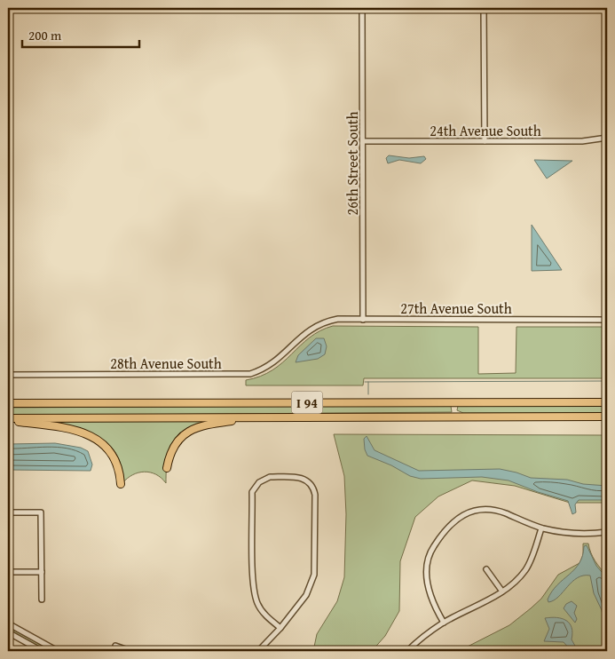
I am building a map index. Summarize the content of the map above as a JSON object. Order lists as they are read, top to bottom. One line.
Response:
{"streets":{"highway":["I 94"],"street":["24th Avenue South","26th Street South","27th Avenue South","28th Avenue South"]},"crossings":[["24th Avenue South","26th Street South"],["26th Street South","27th Avenue South"],["27th Avenue South","28th Avenue South"]],"scale_bar":"200 m"}
